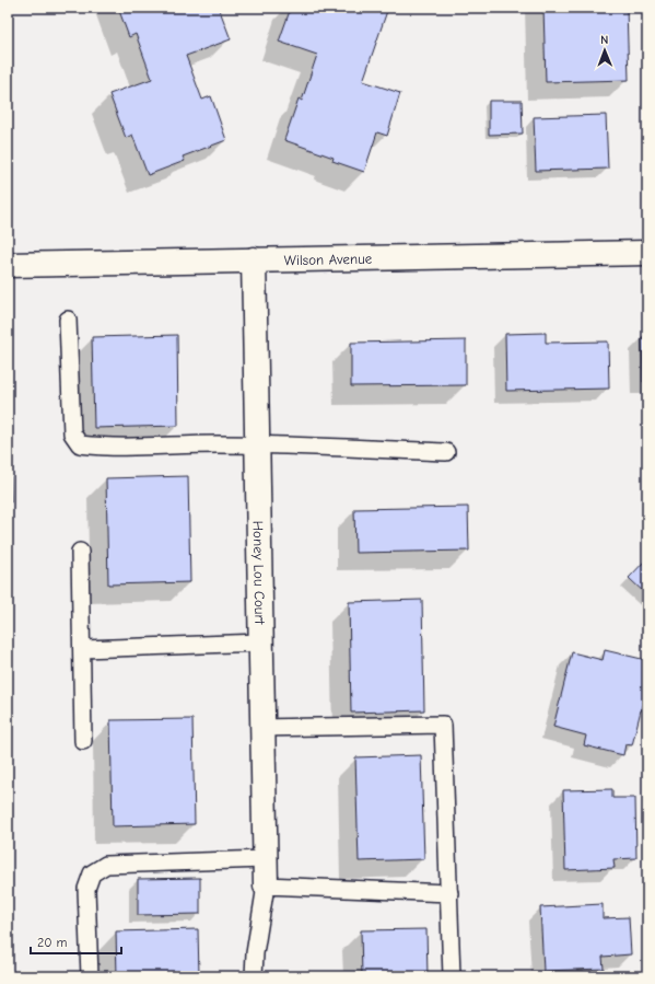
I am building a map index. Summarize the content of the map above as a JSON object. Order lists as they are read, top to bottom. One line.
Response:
{"streets":{"street":["Wilson Avenue","Honey Lou Court"]},"crossings":[["Wilson Avenue","Honey Lou Court"]],"scale_bar":"20 m","north":"top"}
